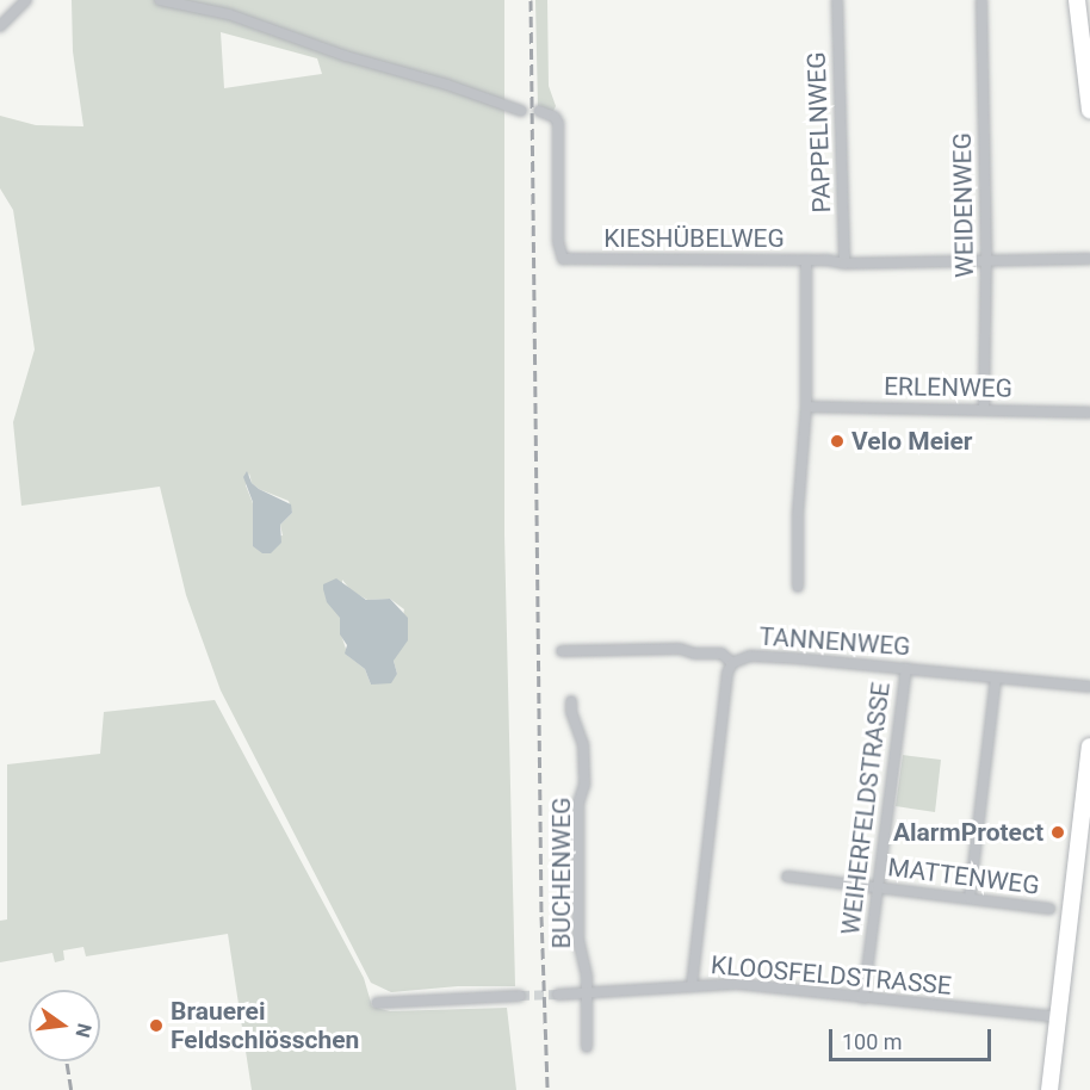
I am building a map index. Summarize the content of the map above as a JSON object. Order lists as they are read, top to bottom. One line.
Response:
{"streets":{"street":["PAPPELNWEG","WEIDENWEG","KIESHÜBELWEG","ERLENWEG","TANNENWEG","WEIHERFELDSTRASSE","BUCHENWEG","MATTENWEG","KLOOSFELDSTRASSE"]},"crossings":[["PAPPELNWEG","KIESHÜBELWEG"],["WEIDENWEG","KIESHÜBELWEG"],["WEIDENWEG","ERLENWEG"],["TANNENWEG","WEIHERFELDSTRASSE"],["TANNENWEG","KLOOSFELDSTRASSE"],["WEIHERFELDSTRASSE","MATTENWEG"],["WEIHERFELDSTRASSE","KLOOSFELDSTRASSE"],["BUCHENWEG","KLOOSFELDSTRASSE"]],"places":["Velo Meier","AlarmProtect","Brauerei Feldschlösschen"],"scale_bar":"100 m","north":"right"}
